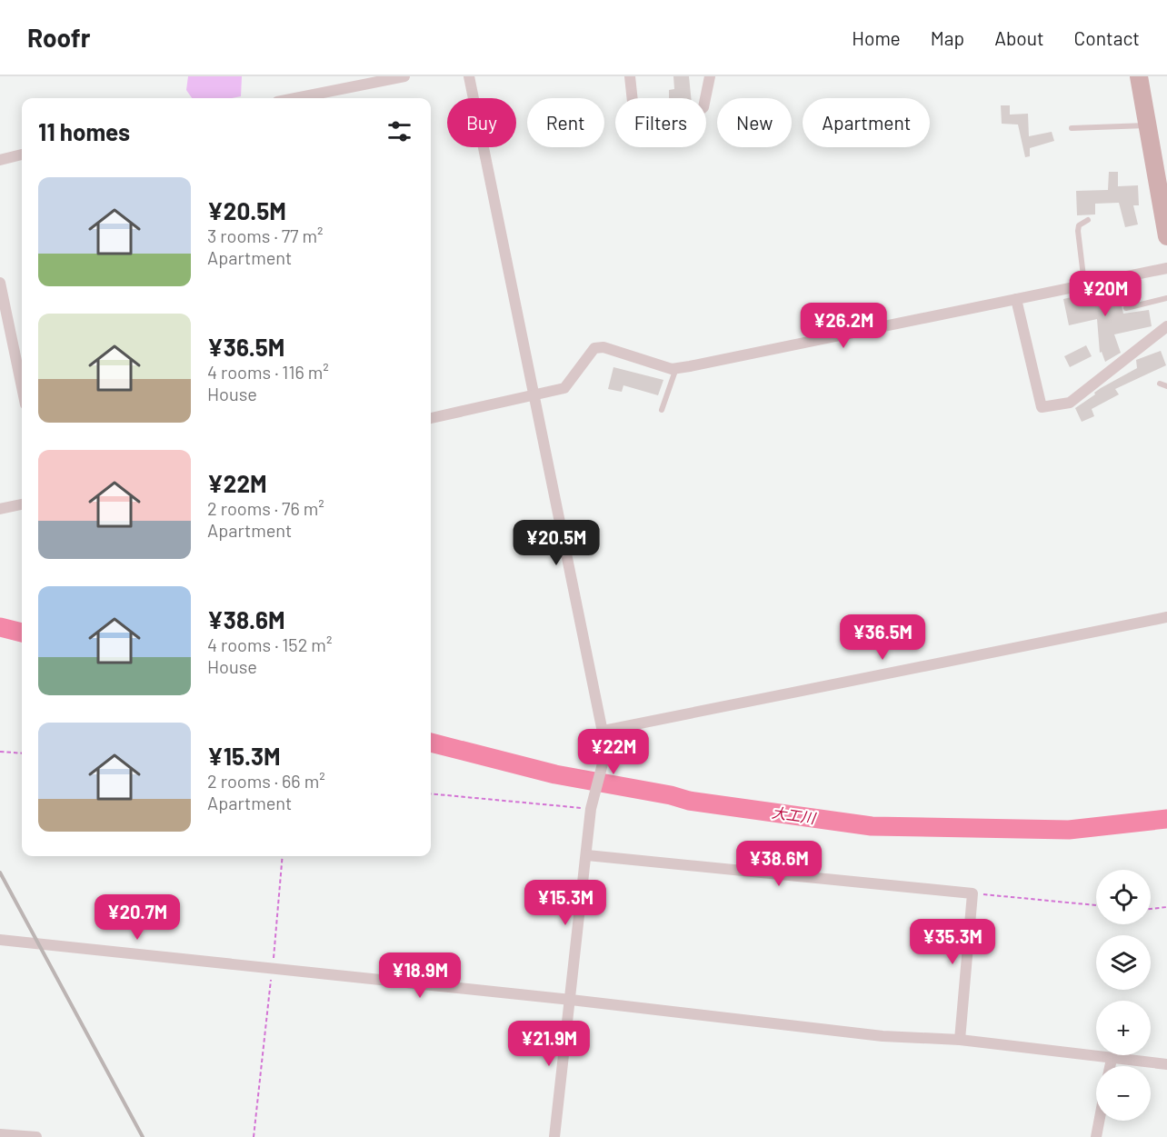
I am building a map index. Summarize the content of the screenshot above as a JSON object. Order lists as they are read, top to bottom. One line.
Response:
{"water":["大工川"],"page":{"header":"Roofr","nav":["Home","Map","About","Contact"],"chip":["Buy","Rent","Filters","New","Apartment"],"heading":"11 homes","list":[{"name":"¥20.5M","note":"3 rooms · 77 m² · Apartment"},{"name":"¥36.5M","note":"4 rooms · 116 m² · House"},{"name":"¥22M","note":"2 rooms · 76 m² · Apartment"},{"name":"¥38.6M","note":"4 rooms · 152 m² · House"},{"name":"¥15.3M","note":"2 rooms · 66 m² · Apartment"}],"price":["¥20M","¥26.2M","¥20.5M","¥36.5M","¥22M","¥38.6M","¥15.3M","¥20.7M","¥35.3M","¥18.9M","¥21.9M"],"map_buttons":["+","−"]}}
